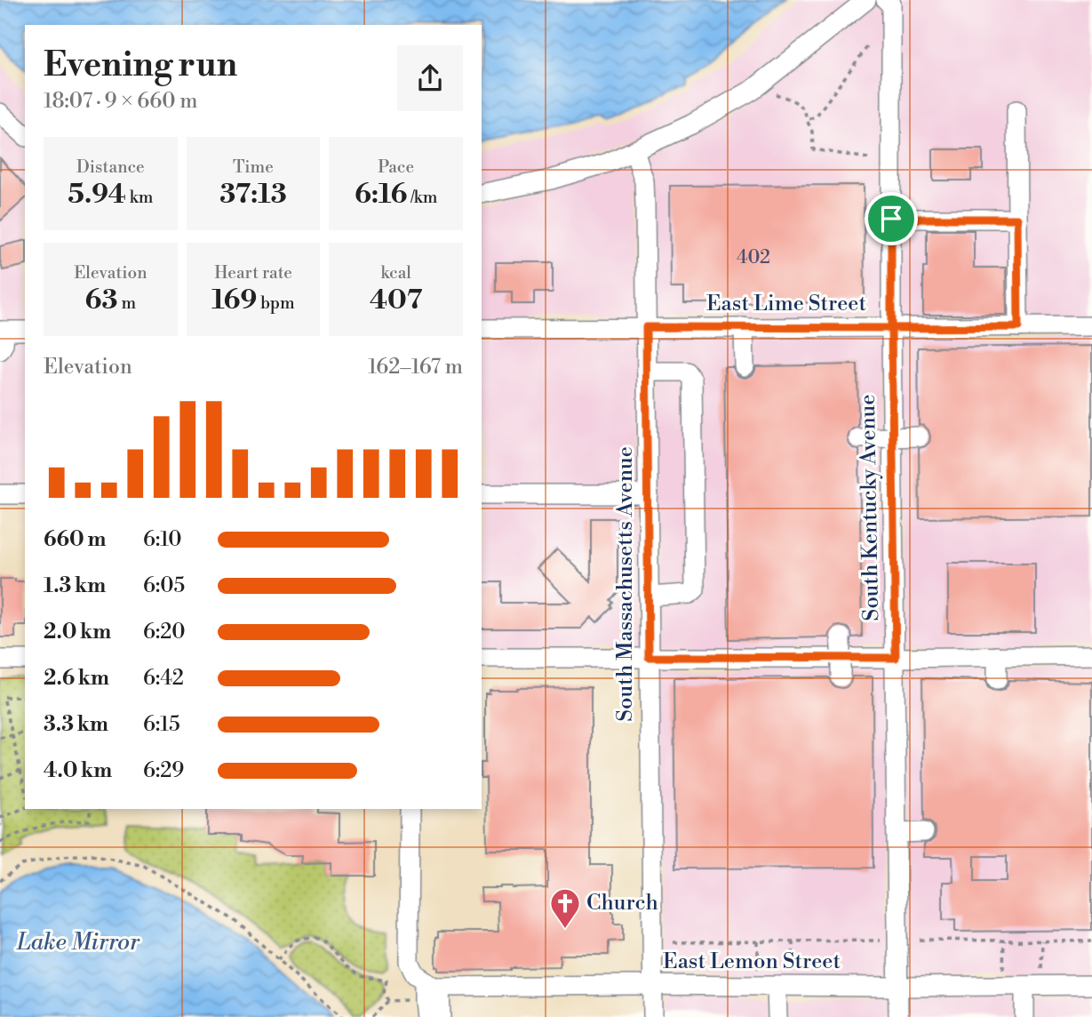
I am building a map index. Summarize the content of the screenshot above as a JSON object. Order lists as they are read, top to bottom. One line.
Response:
{"streets":{"street":["East Lime Street","South Kentucky Avenue","South Massachusetts Avenue","East Lemon Street"]},"crossings":[["East Lime Street","South Kentucky Avenue"],["East Lime Street","South Massachusetts Avenue"],["South Kentucky Avenue","East Lemon Street"],["South Massachusetts Avenue","East Lemon Street"]],"water":["Lake Mirror"],"places":{"church":["Church"]},"house_numbers":["402"],"page":{"heading":["Evening run","18:07 · 9 × 660 m"],"stats":[["Distance","5.94 km"],["Time","37:13"],["Pace","6:16 /km"],["Elevation","63 m"],["Heart rate","169 bpm"],["kcal","407"]],"chart":["Elevation","162–167 m"],"list":[{"name":"660 m","note":"6:10"},{"name":"1.3 km","note":"6:05"},{"name":"2.0 km","note":"6:20"},{"name":"2.6 km","note":"6:42"},{"name":"3.3 km","note":"6:15"},{"name":"4.0 km","note":"6:29"}]}}
